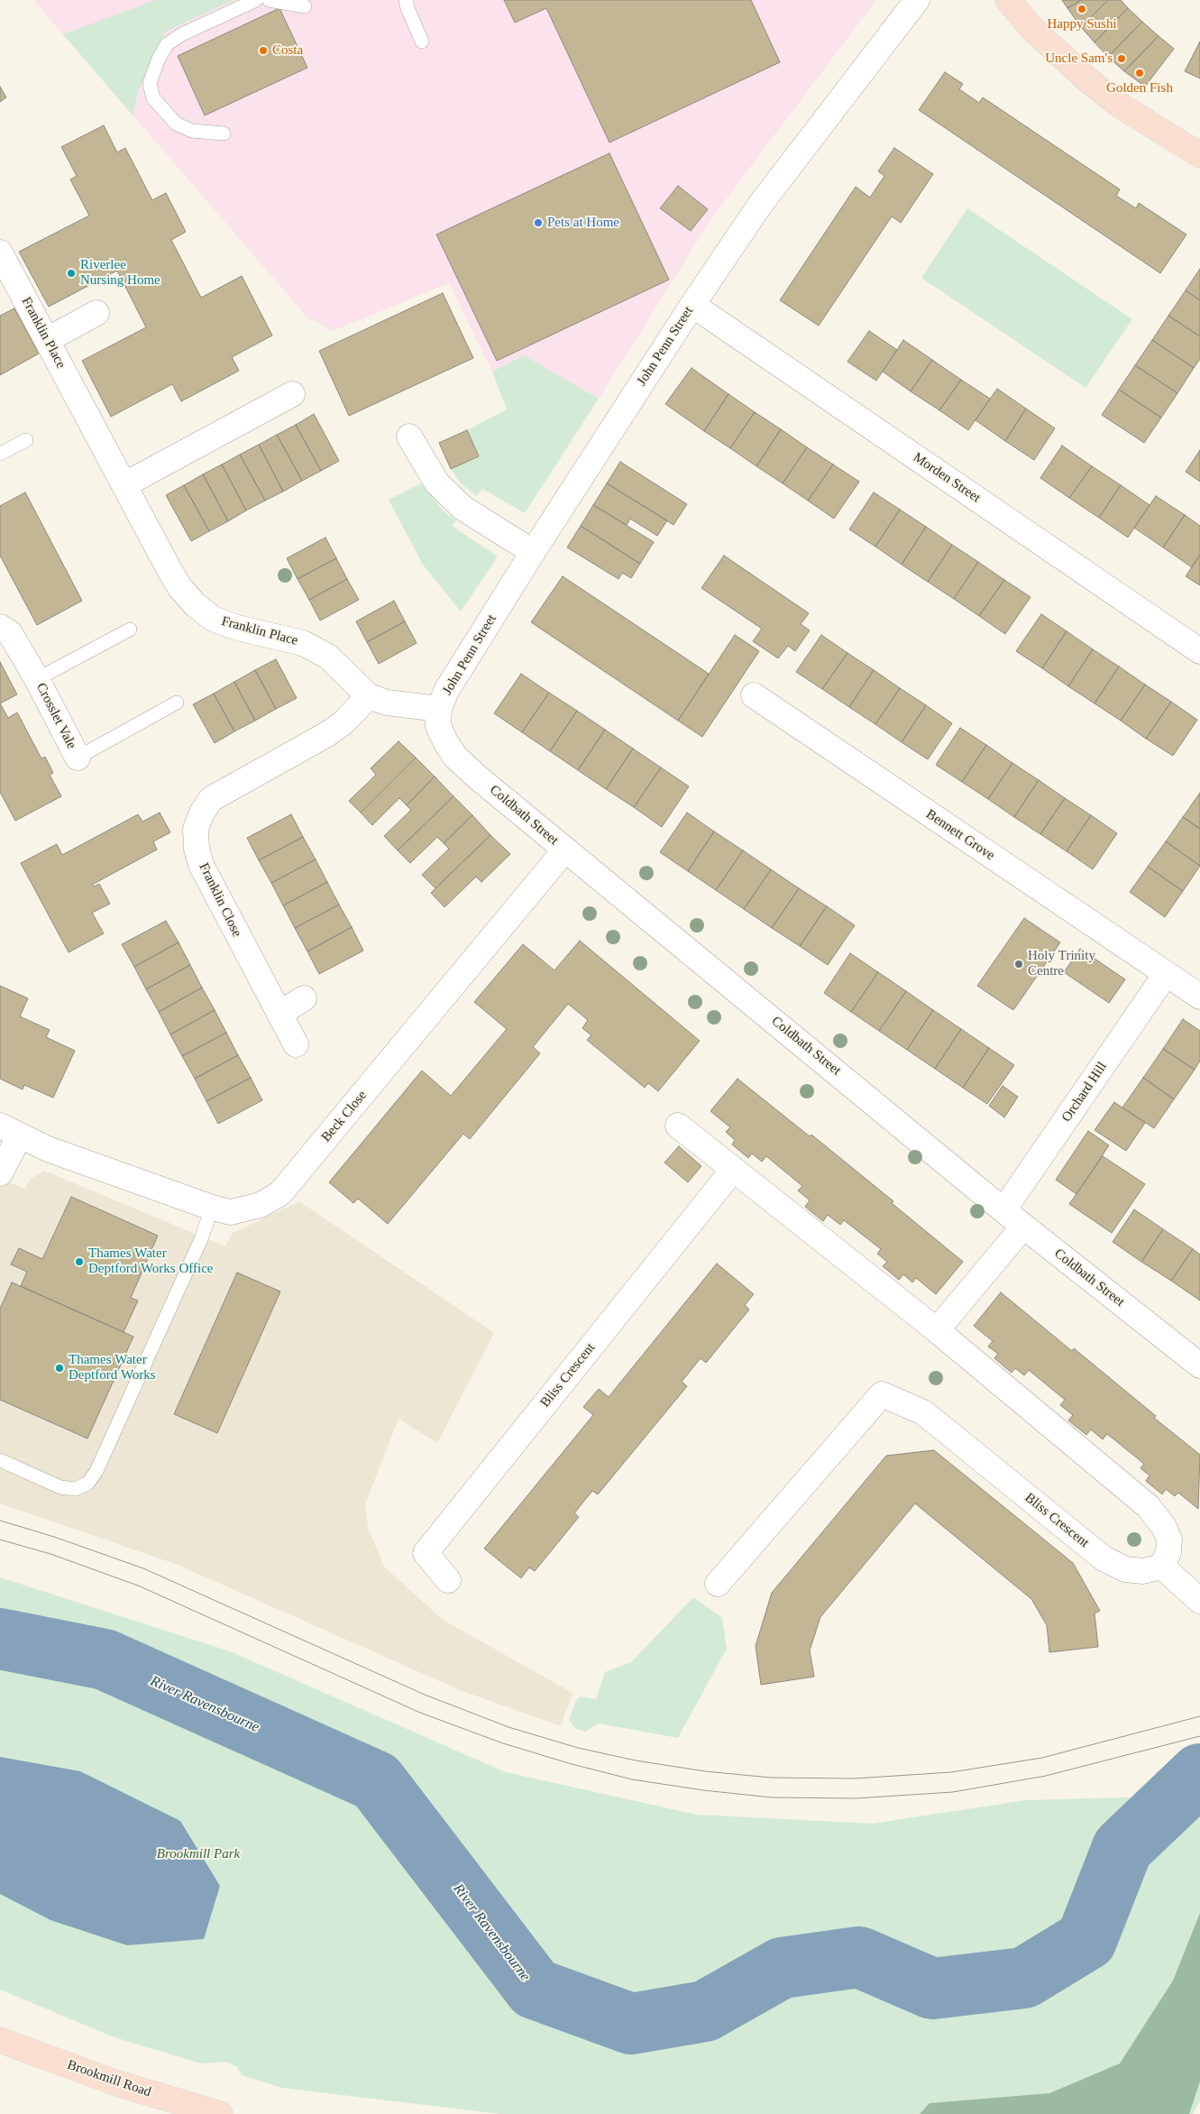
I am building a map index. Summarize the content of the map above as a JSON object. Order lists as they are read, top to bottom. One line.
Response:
{"streets":{"main road":["Brookmill Road"],"street":["Franklin Place","John Penn Street","Morden Street","Crosslet Vale","Coldbath Street","Bennett Grove","Franklin Close","Orchard Hill","Beck Close","Bliss Crescent"]},"crossings":[["Franklin Place","John Penn Street"],["Franklin Place","Coldbath Street"],["Franklin Place","Franklin Close"],["John Penn Street","Morden Street"],["John Penn Street","Coldbath Street"],["Coldbath Street","Orchard Hill"],["Coldbath Street","Beck Close"],["Bennett Grove","Orchard Hill"]],"water":["River Ravensbourne"],"parks":["Brookmill Park"],"places":["Happy Sushi","Costa","Uncle Sam's","Golden Fish","Pets at Home","Riverlee Nursing Home","Holy Trinity Centre","Thames Water Deptford Works Office","Thames Water Deptford Works"]}
